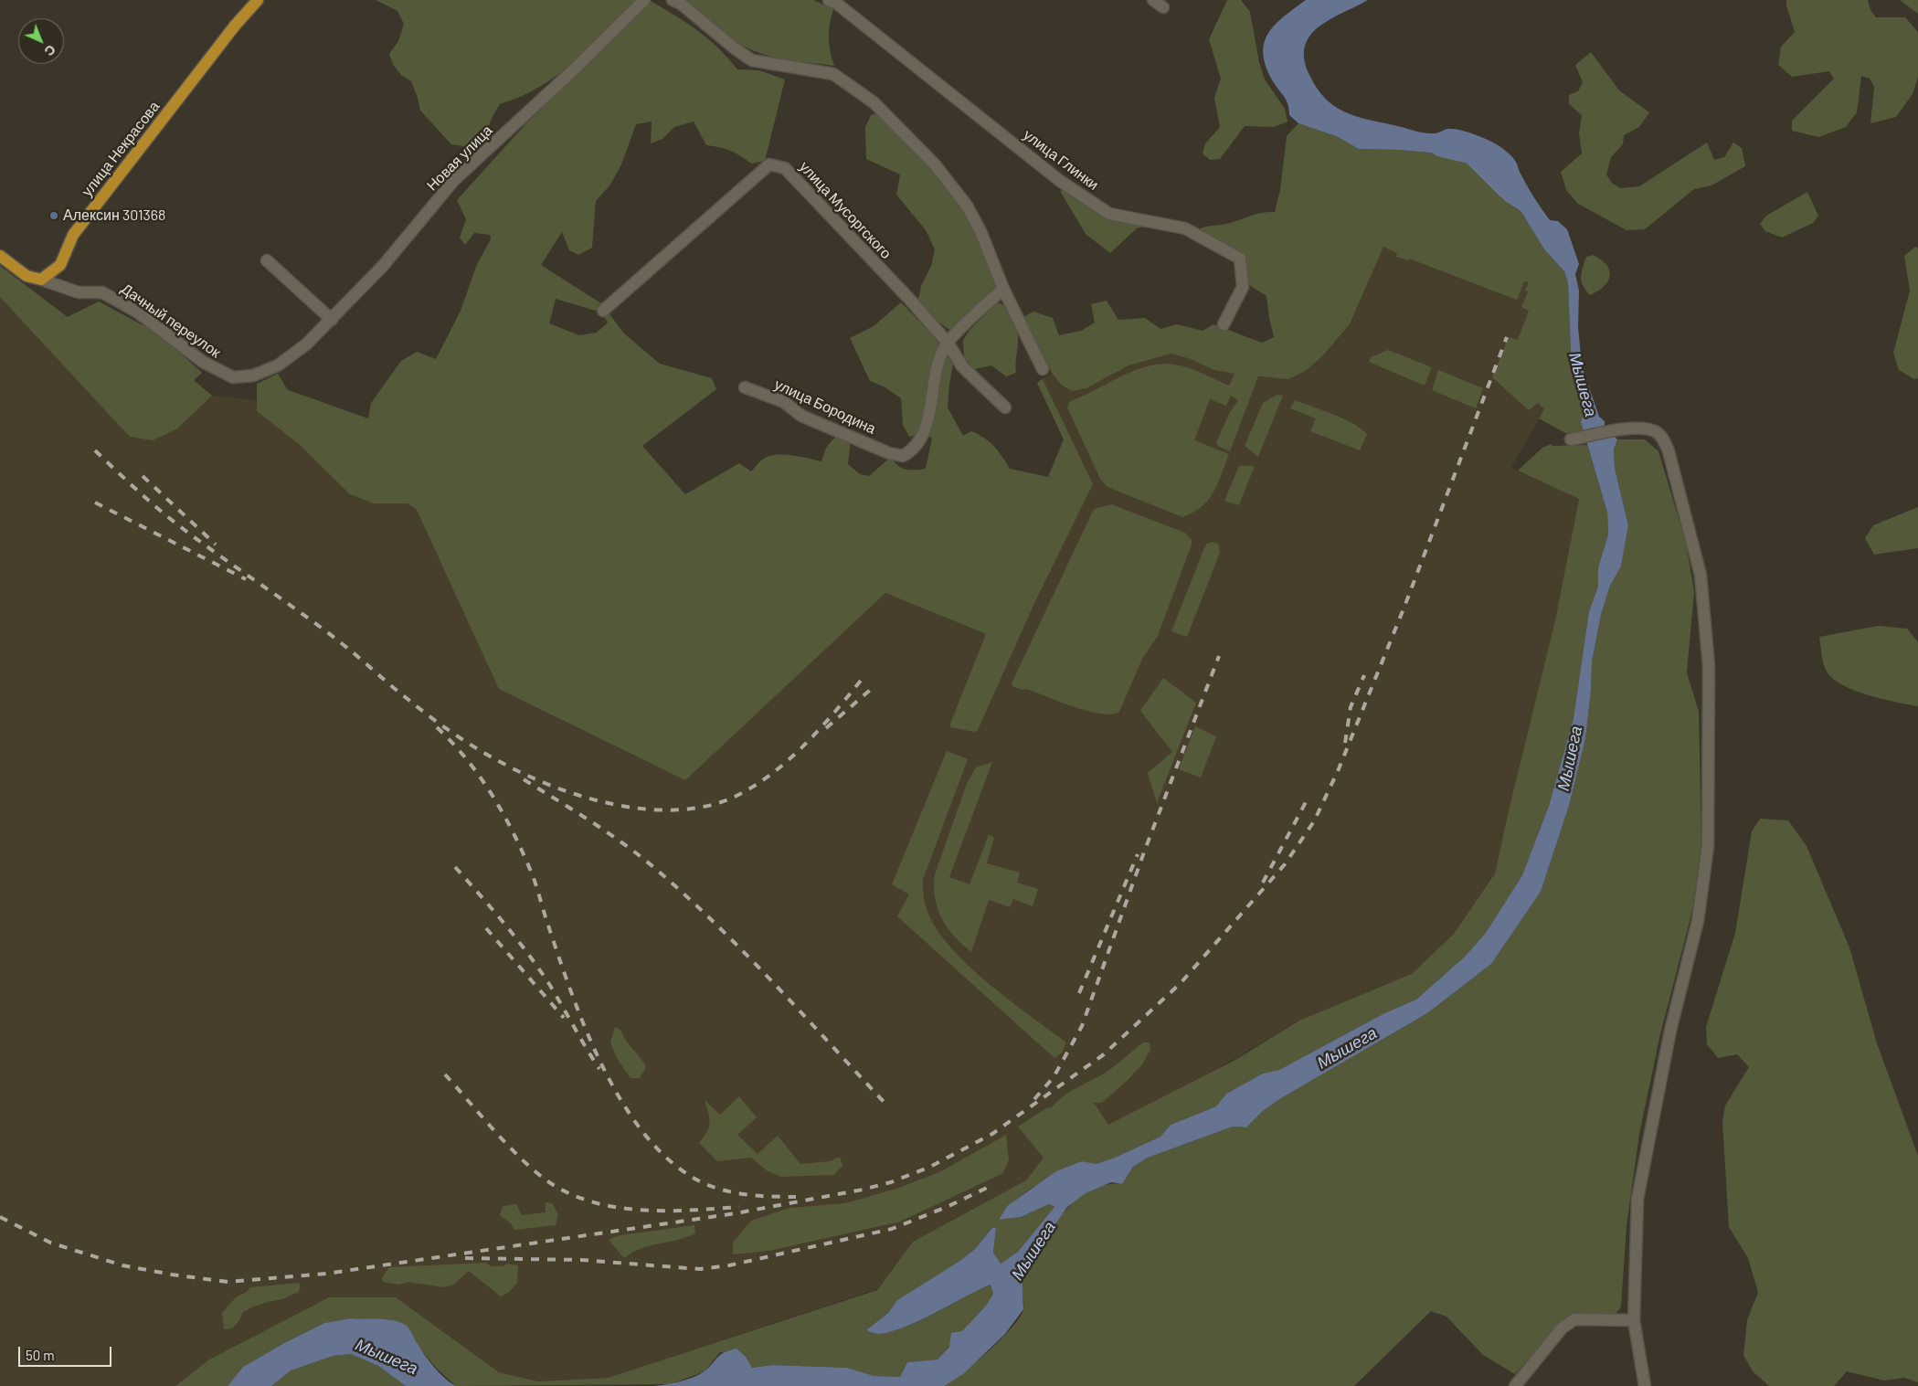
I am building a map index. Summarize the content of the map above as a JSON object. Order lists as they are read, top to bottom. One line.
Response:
{"streets":{"main road":["улица Некрасова"],"street":["Новая улица","улица Глинки","улица Мусоргского","Дачный переулок","улица Бородина"]},"crossings":[["улица Некрасова","Дачный переулок"],["Новая улица","Дачный переулок"],["улица Мусоргского","улица Бородина"]],"water":["Мышега"],"places":["Алексин 301368"],"scale_bar":"50 m","north":"bottom right"}
